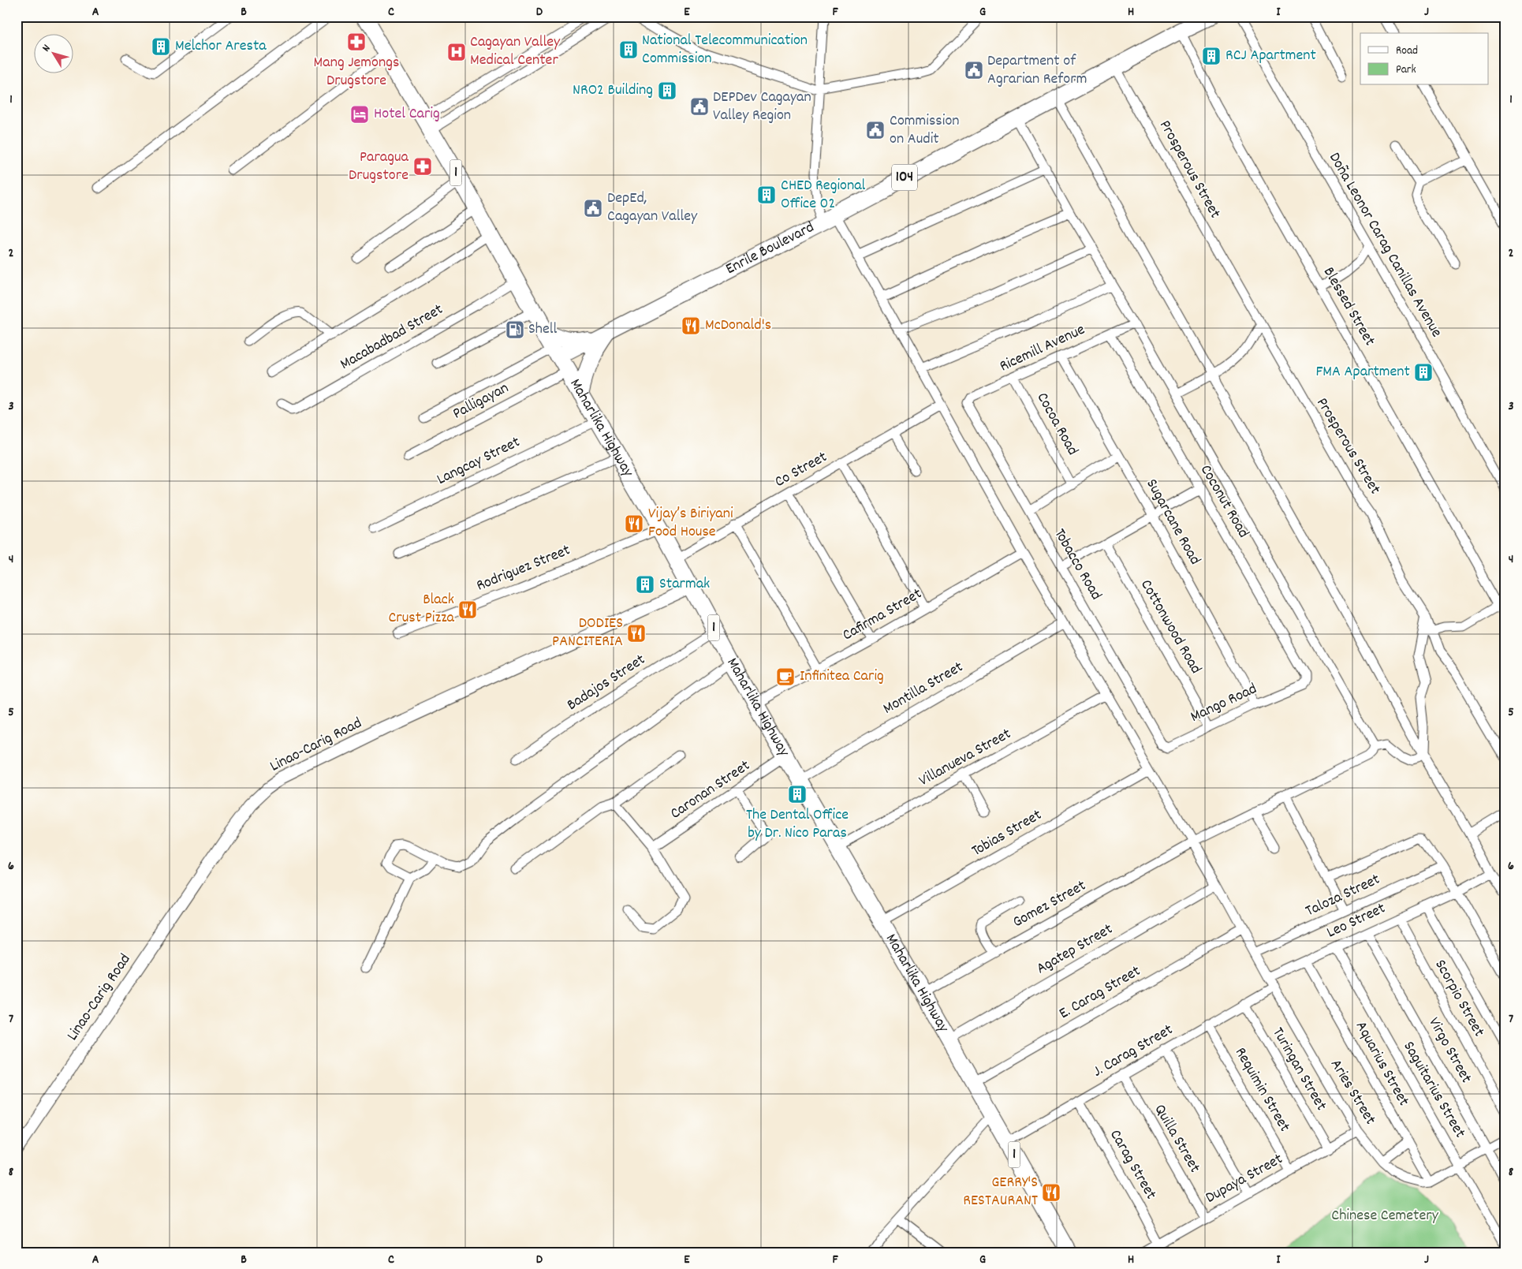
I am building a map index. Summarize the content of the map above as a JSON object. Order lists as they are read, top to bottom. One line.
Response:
{"streets":{"highway":["1","104","Enrile Boulevard","Maharlika Highway"],"main road":["Linao-Carig Road"],"street":["Prosperous Street","Doña Leonor Carag Canillas Avenue","Blessed Street","Macabadbad Street","Ricemill Avenue","Palligayan","Cocoa Road","Langcay Street","Co Street","Coconut Road","Sugarcane Road","Tobacco Road","Rodriguez Street","Cafirma Street","Cottonwood Road","Badajos Street","Montilla Street","Mango Road","Villanueva Street","Caronan Street","Tobias Street","Taloza Street","Gomez Street","Leo Street","Agatep Street","E. Carag Street","Scorpio Street","Virgo Street","J. Carag Street","Aquarius Street","Turingan Street","Requimin Street","Saguitarius Street","Aries Street","Quilla Street","Carag Street","Dupaya Street"]},"crossings":[["Prosperous Street","Enrile Boulevard"],["Enrile Boulevard","Blessed Street"],["Enrile Boulevard","Maharlika Highway"],["Enrile Boulevard","Aries Street"],["Macabadbad Street","Maharlika Highway"],["Ricemill Avenue","Cocoa Road"],["Ricemill Avenue","Coconut Road"],["Ricemill Avenue","Sugarcane Road"],["Ricemill Avenue","Tobacco Road"],["Palligayan","Maharlika Highway"],["Maharlika Highway","Langcay Street"],["Maharlika Highway","Co Street"],["Maharlika Highway","Rodriguez Street"],["Maharlika Highway","Cafirma Street"],["Maharlika Highway","Badajos Street"],["Maharlika Highway","Montilla Street"],["Maharlika Highway","Linao-Carig Road"],["Maharlika Highway","Villanueva Street"],["Maharlika Highway","Caronan Street"],["Maharlika Highway","Tobias Street"],["Maharlika Highway","Gomez Street"],["Maharlika Highway","Agatep Street"],["Maharlika Highway","E. Carag Street"],["Maharlika Highway","J. Carag Street"],["Co Street","Aries Street"],["Coconut Road","Mango Road"],["Sugarcane Road","Mango Road"],["Tobacco Road","Mango Road"],["Cafirma Street","Aries Street"],["Cottonwood Road","Mango Road"],["Montilla Street","Aries Street"],["Villanueva Street","Aries Street"],["Tobias Street","Aries Street"],["Taloza Street","Aries Street"],["Gomez Street","Aries Street"],["Leo Street","Scorpio Street"],["Leo Street","Virgo Street"],["Leo Street","Aquarius Street"],["Leo Street","Saguitarius Street"],["Leo Street","Aries Street"],["Agatep Street","Aries Street"],["E. Carag Street","Aries Street"],["J. Carag Street","Turingan Street"],["J. Carag Street","Requimin Street"],["J. Carag Street","Aries Street"],["J. Carag Street","Quilla Street"],["J. Carag Street","Carag Street"],["Aquarius Street","Aries Street"],["Turingan Street","Dupaya Street"],["Requimin Street","Dupaya Street"],["Aries Street","Dupaya Street"],["Quilla Street","Dupaya Street"],["Carag Street","Dupaya Street"]],"parks":["Chinese Cemetery"],"places":{"pharmacy":["Mang Jemongs Drugstore","Paragua Drugstore"],"building":["Melchor Aresta","National Telecommunication Commission","RCJ Apartment","NRO2 Building","CHED Regional Office 02","FMA Apartment","Starmak","The Dental Office by Dr. Nico Paras"],"hospital":["Cagayan Valley Medical Center"],"public building":["Department of Agrarian Reform","DEPDev Cagayan Valley Region","Commission on Audit","DepEd, Cagayan Valley"],"hotel":["Hotel Carig"],"restaurant":["McDonald's","Vijay’s Biriyani Food House","Black Crust Pizza","DODIES PANCITERIA","GERRY'S RESTAURANT"],"fuel station":["Shell"],"cafe":["Infinitea Carig"]},"legend":["Road","Park"],"north":"top left","grid":{"columns":["A","B","C","D","E","F","G","H","I","J"],"rows":["1","2","3","4","5","6","7","8"]}}
